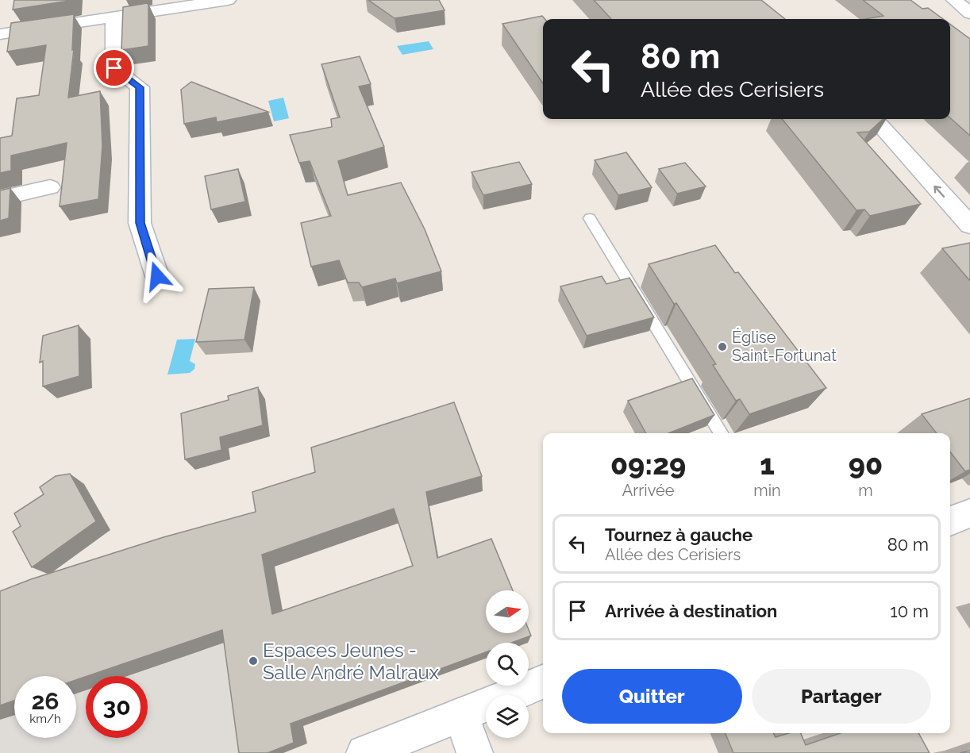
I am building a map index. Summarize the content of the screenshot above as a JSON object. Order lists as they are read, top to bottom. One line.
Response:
{"places":["Église Saint-Fortunat","Espaces Jeunes - Salle André Malraux"],"north":"right","page":{"turn":["80 m","Allée des Cerisiers"],"eta":["09:29","Arrivée","1","min","90","m"],"list":[{"name":"Tournez à gauche","note":"Allée des Cerisiers","value":"80 m"},{"name":"Arrivée à destination","value":"10 m"}],"buttons":["Quitter","Partager"],"speed":"26 km/h","limit":"30"}}
